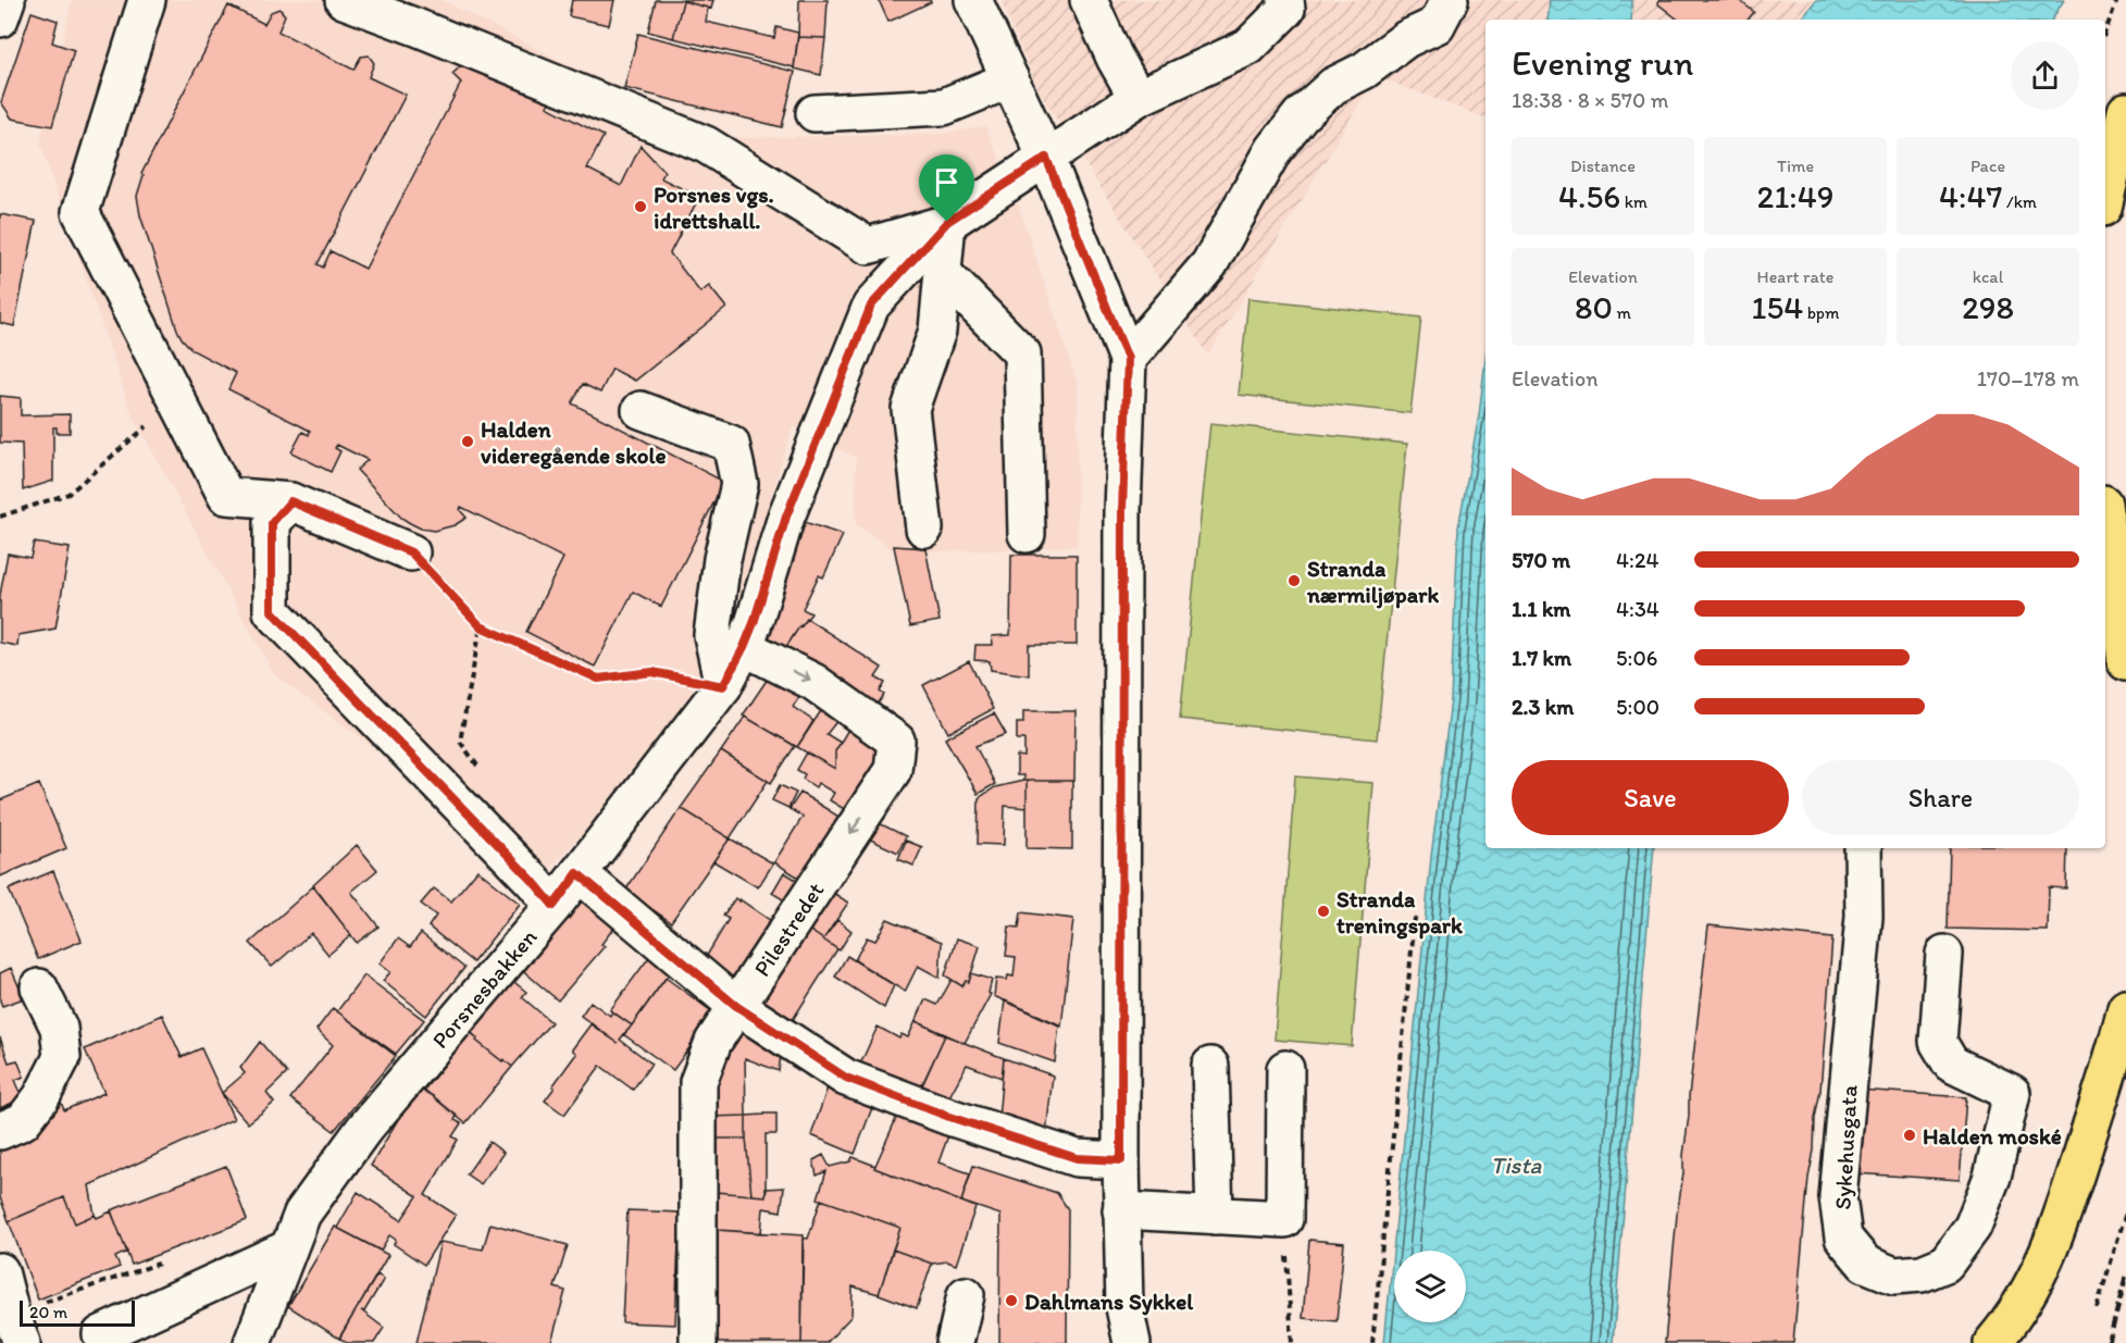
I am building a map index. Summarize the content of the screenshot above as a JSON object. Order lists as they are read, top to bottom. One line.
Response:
{"streets":{"street":["Pilestredet","Porsnesbakken","Sykehusgata"]},"crossings":[["Pilestredet","Porsnesbakken"]],"water":["Tista"],"places":["Porsnes vgs. idrettshall.","Halden videregående skole","Stranda nærmiljøpark","Stranda treningspark","Halden moské","Dahlmans Sykkel"],"scale_bar":"20 m","page":{"heading":["Evening run","18:38 · 8 × 570 m"],"stats":[["Distance","4.56 km"],["Time","21:49"],["Pace","4:47 /km"],["Elevation","80 m"],["Heart rate","154 bpm"],["kcal","298"]],"chart":["Elevation","170–178 m"],"list":[{"name":"570 m","note":"4:24"},{"name":"1.1 km","note":"4:34"},{"name":"1.7 km","note":"5:06"},{"name":"2.3 km","note":"5:00"}],"buttons":["Save","Share"],"scale":"20 m"}}
